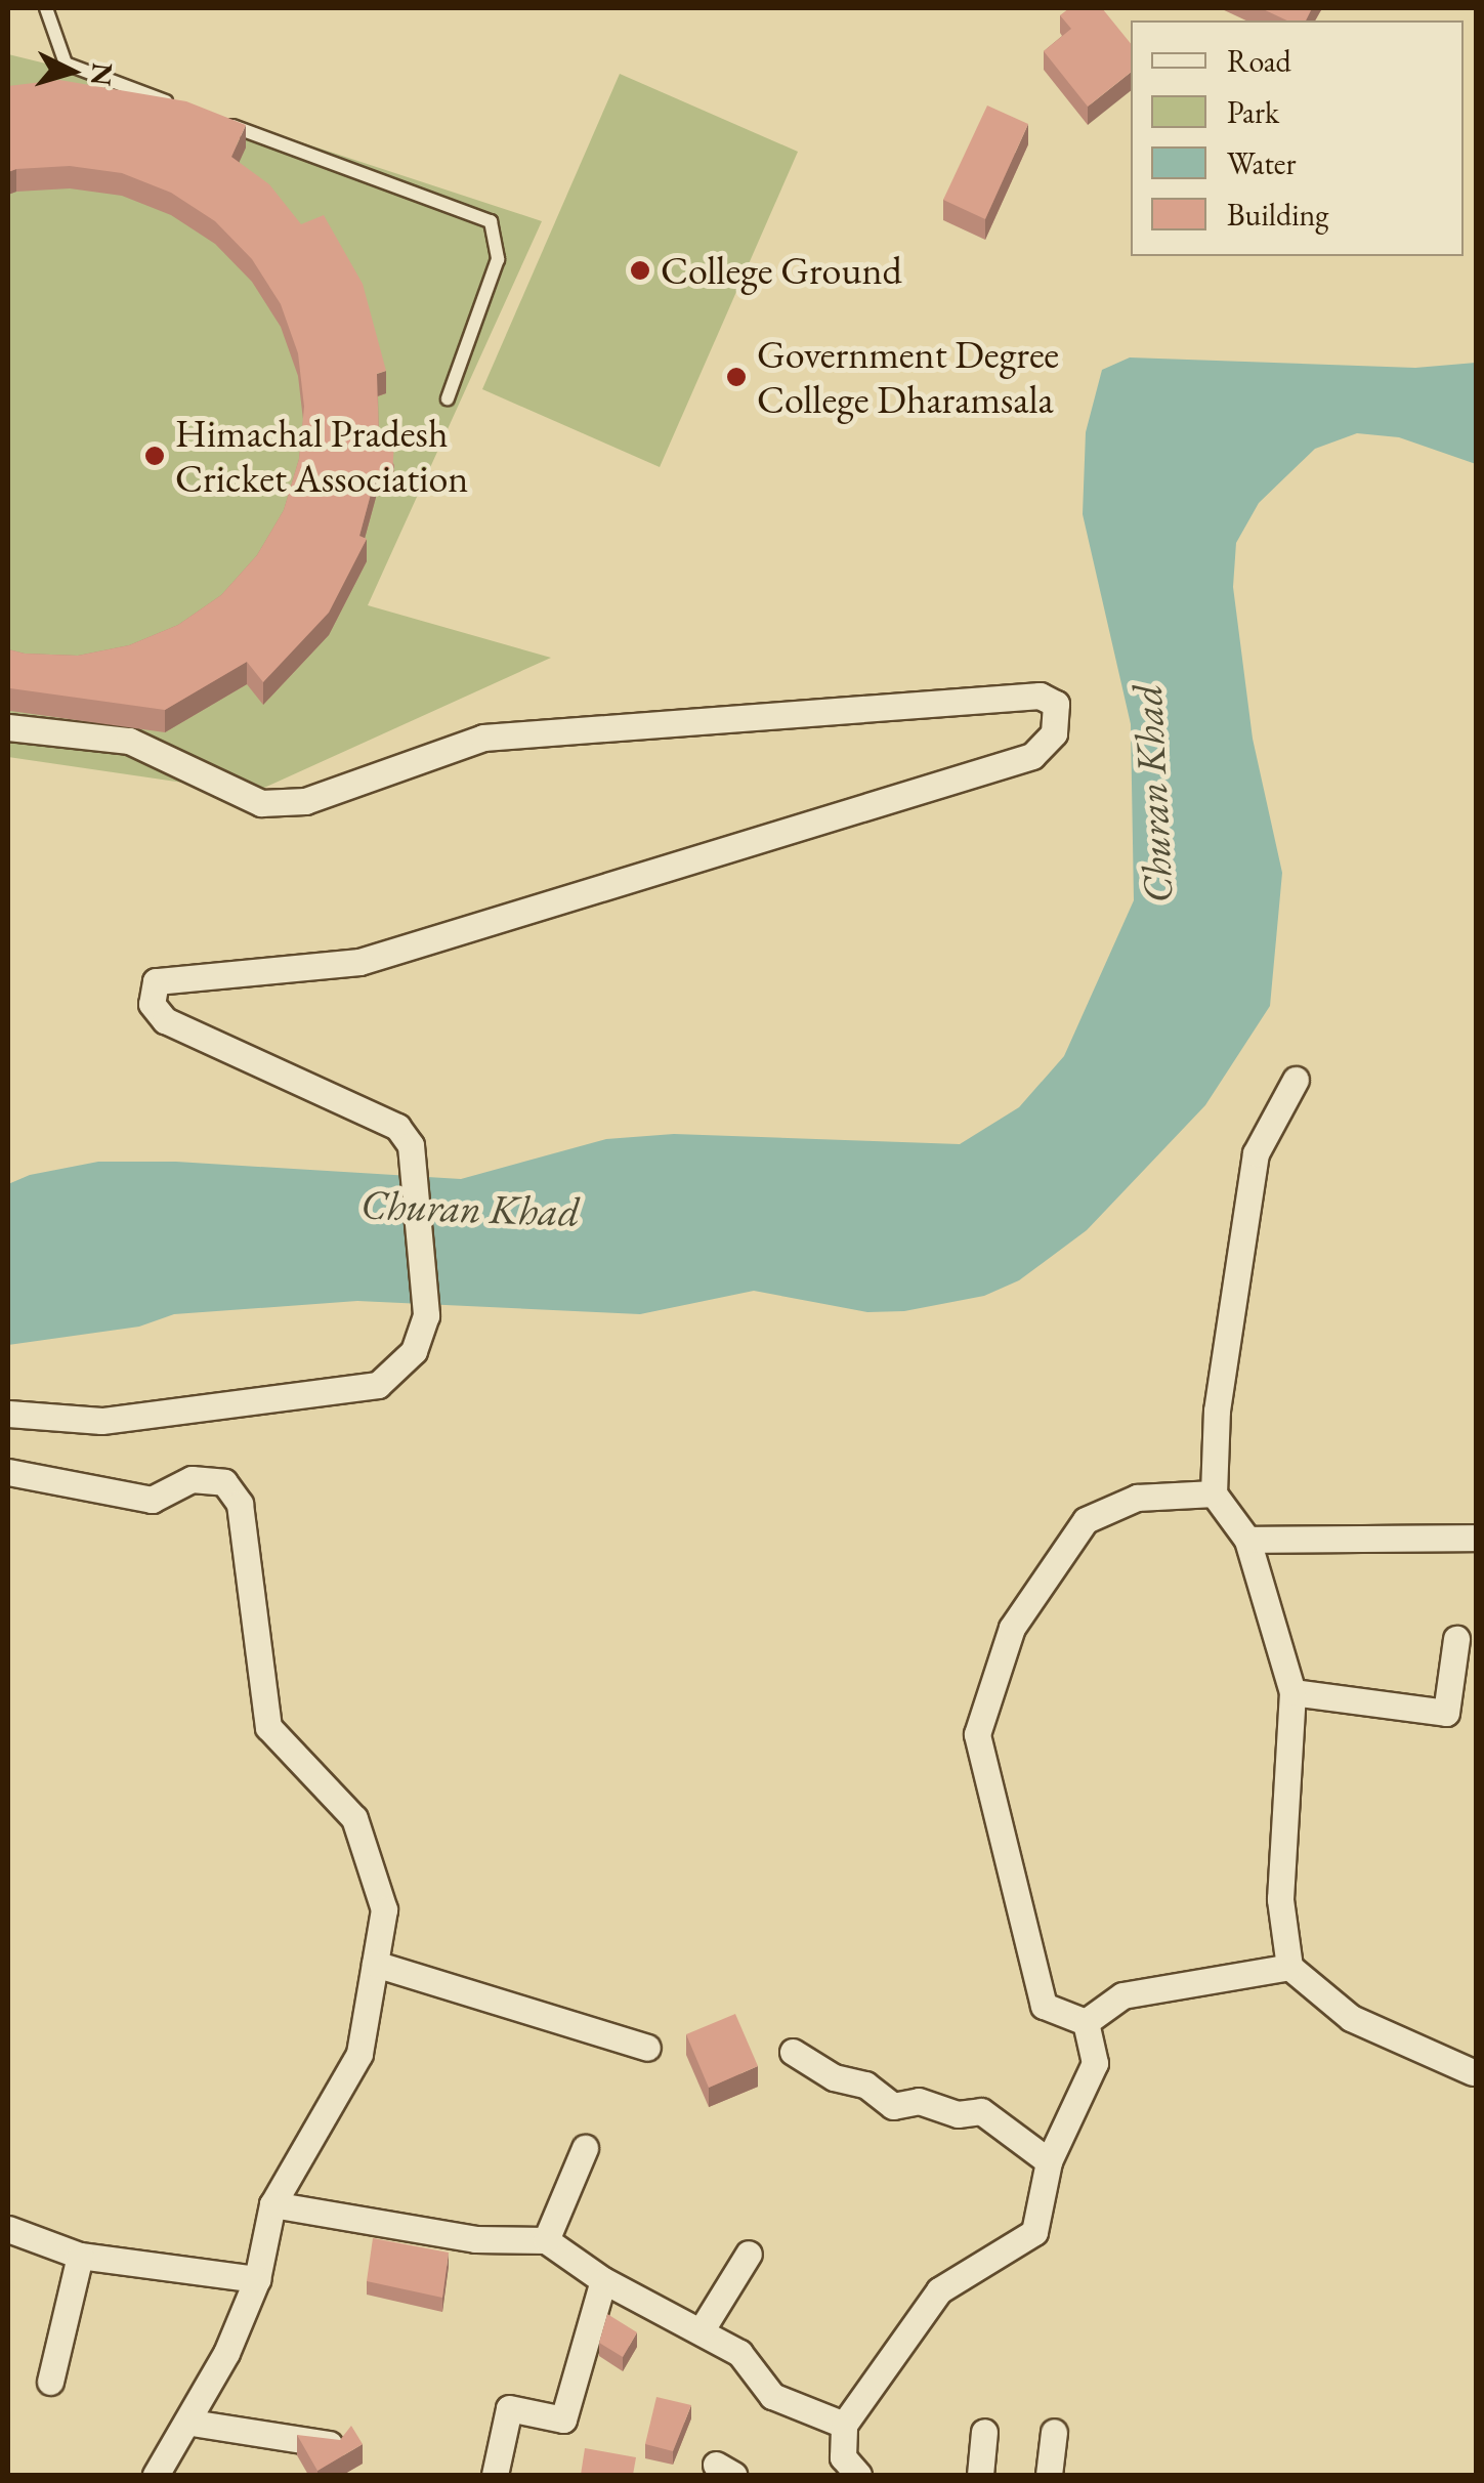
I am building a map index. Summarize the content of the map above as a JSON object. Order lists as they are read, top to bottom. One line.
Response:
{"water":["Churan Khad"],"places":["College Ground","Government Degree College Dharamsala","Himachal Pradesh Cricket Association"],"legend":["Road","Park","Water","Building"],"north":"right"}
